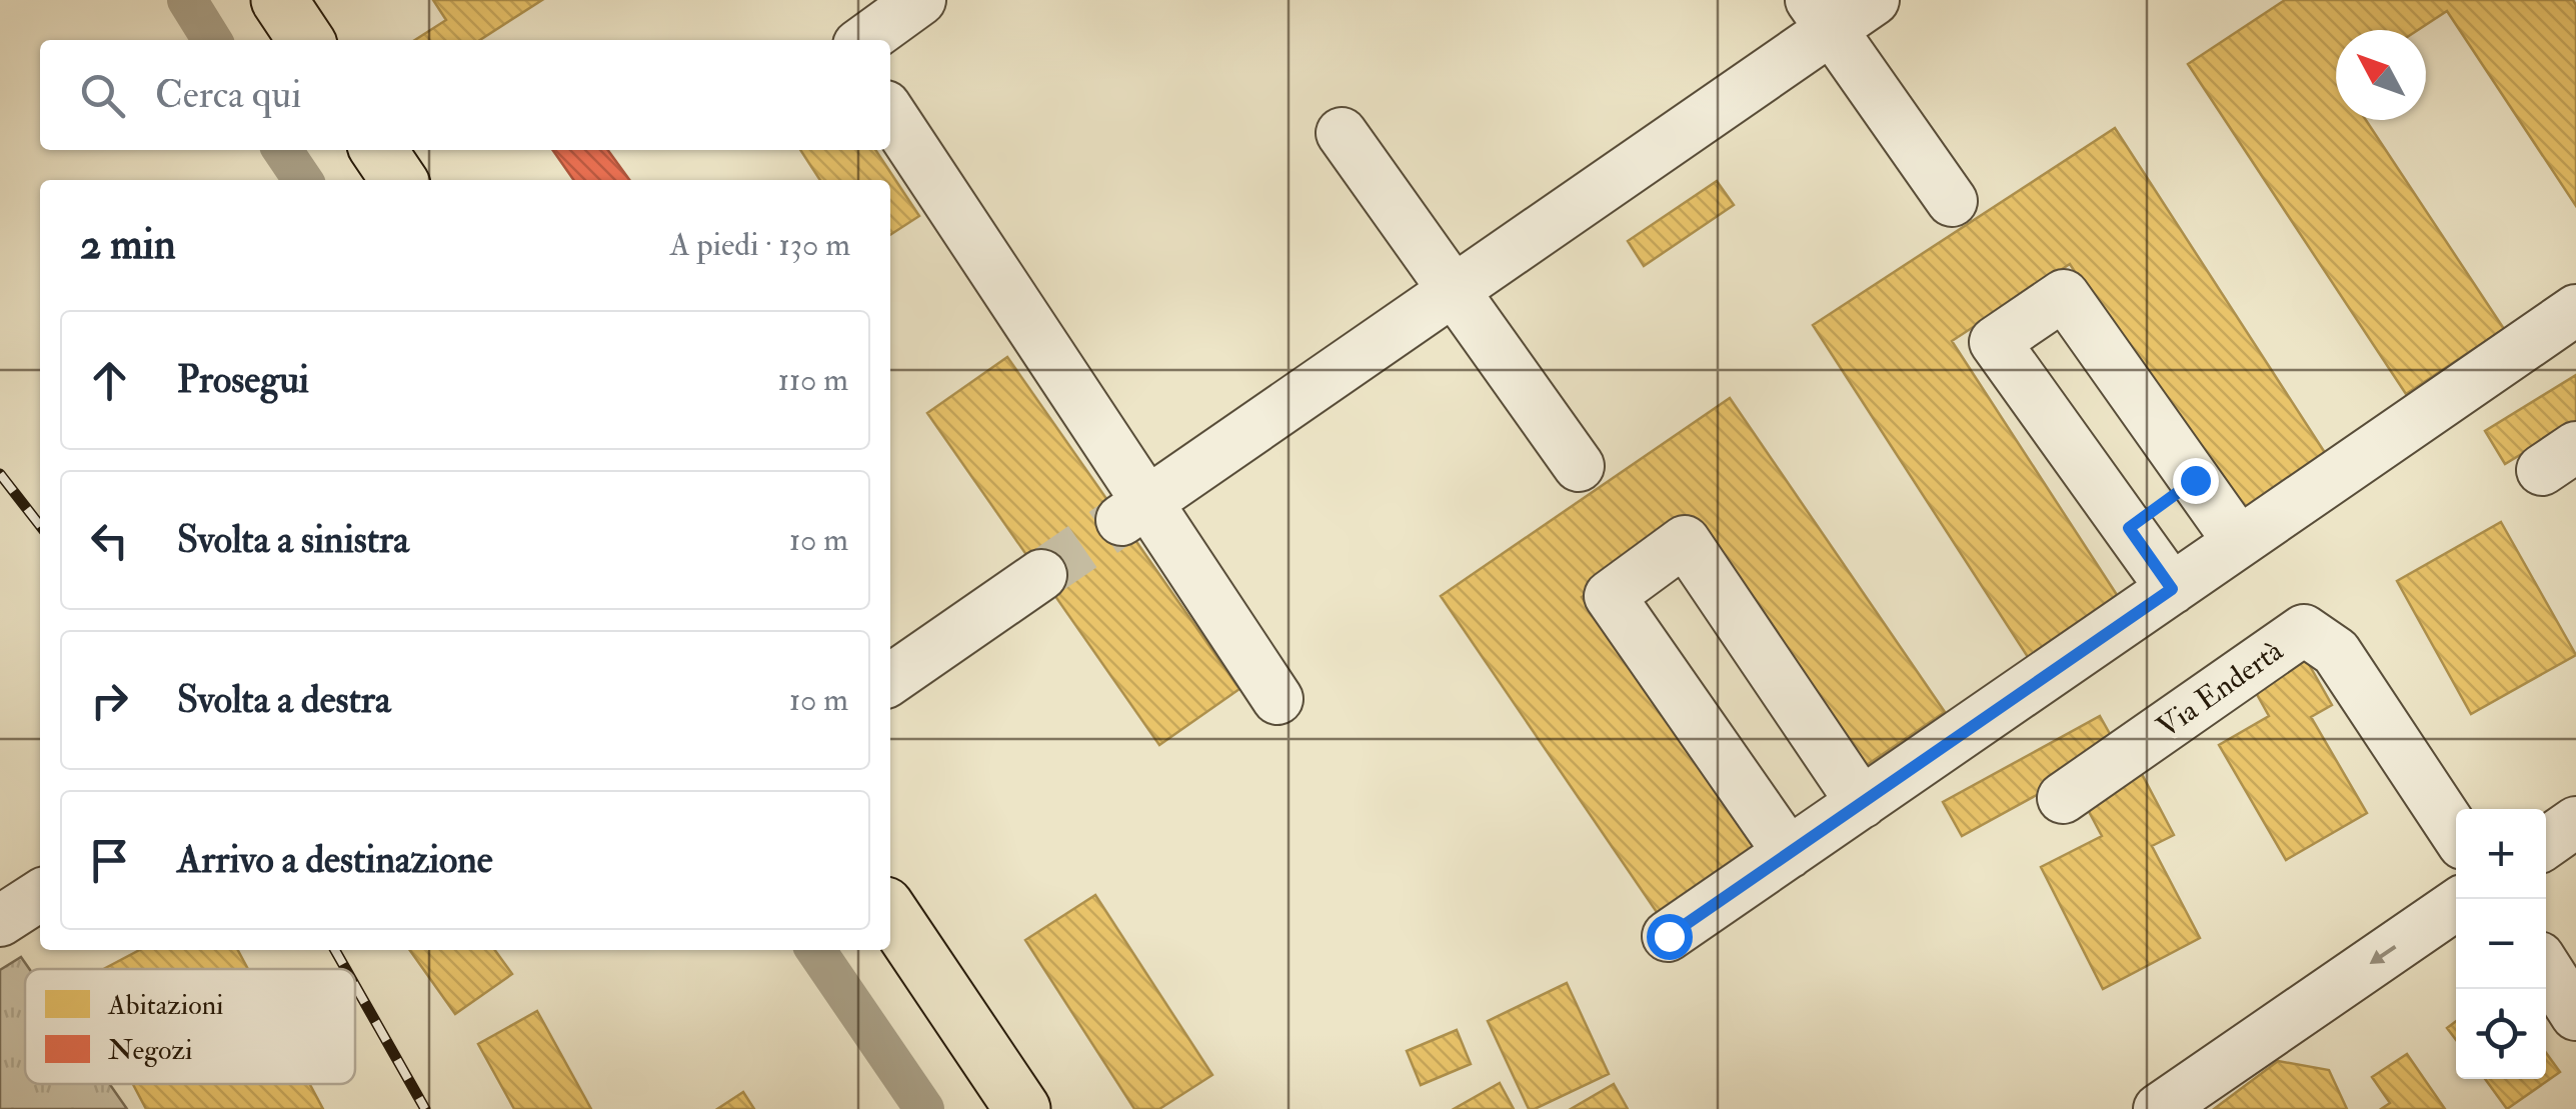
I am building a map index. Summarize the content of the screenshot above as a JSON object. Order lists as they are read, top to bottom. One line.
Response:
{"streets":{"street":["Via Endertà"]},"legend":["Abitazioni","Negozi"],"north":"top left","page":{"search":"Cerca qui","heading":["2 min","A piedi · 130 m"],"list":[["Prosegui","110 m"],["Svolta a sinistra","10 m"],["Svolta a destra","10 m"],"Arrivo a destinazione"],"map_buttons":["+","−"]}}
